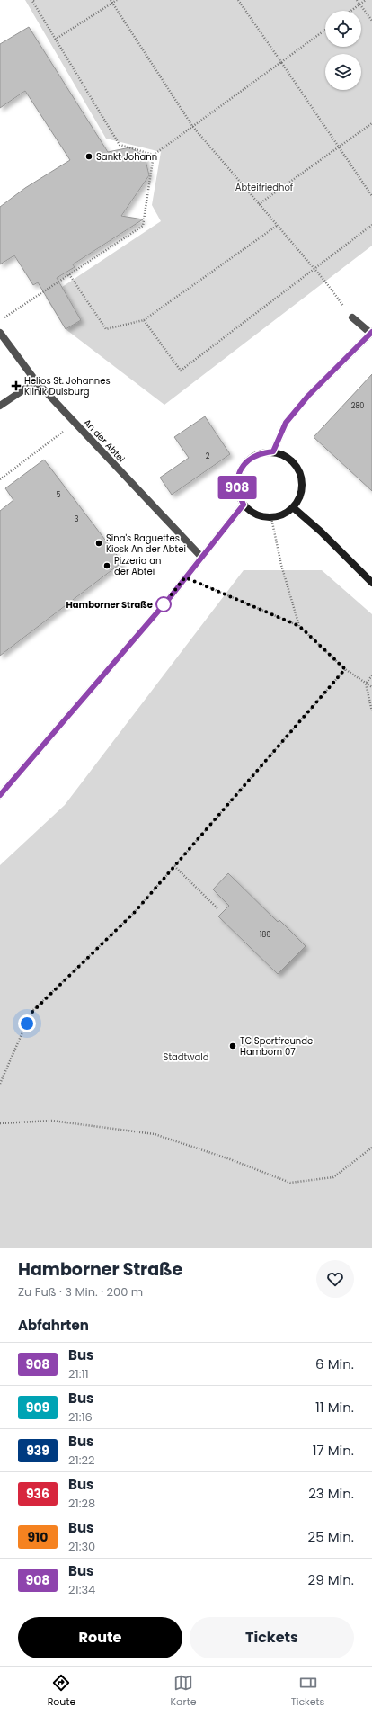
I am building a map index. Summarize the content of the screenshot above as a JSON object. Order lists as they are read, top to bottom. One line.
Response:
{"streets":{"street":["An der Abtei"]},"parks":["Abteifriedhof","Stadtwald"],"places":{"other":["Sankt Johann","Sina's Baguettes Kiosk An der Abtei","Pizzeria an der Abtei","Hamborner Straße","TC Sportfreunde Hamborn 07"],"health":["Helios St. Johannes Klinik Duisburg"]},"lines":["bus line 908"],"house_numbers":["280","2","5","3","186"],"page":{"on_map":"908","heading":[["Hamborner Straße","Zu Fuß · 3 Min. · 200 m"],"Abfahrten"],"list":[{"mark":"908","name":"Bus","note":"21:11","value":"6 Min."},{"mark":"909","name":"Bus","note":"21:16","value":"11 Min."},{"mark":"939","name":"Bus","note":"21:22","value":"17 Min."},{"mark":"936","name":"Bus","note":"21:28","value":"23 Min."},{"mark":"910","name":"Bus","note":"21:30","value":"25 Min."},{"mark":"908","name":"Bus","note":"21:34","value":"29 Min."}],"buttons":["Route","Tickets"],"tabs":["Route","Karte","Tickets"]}}
